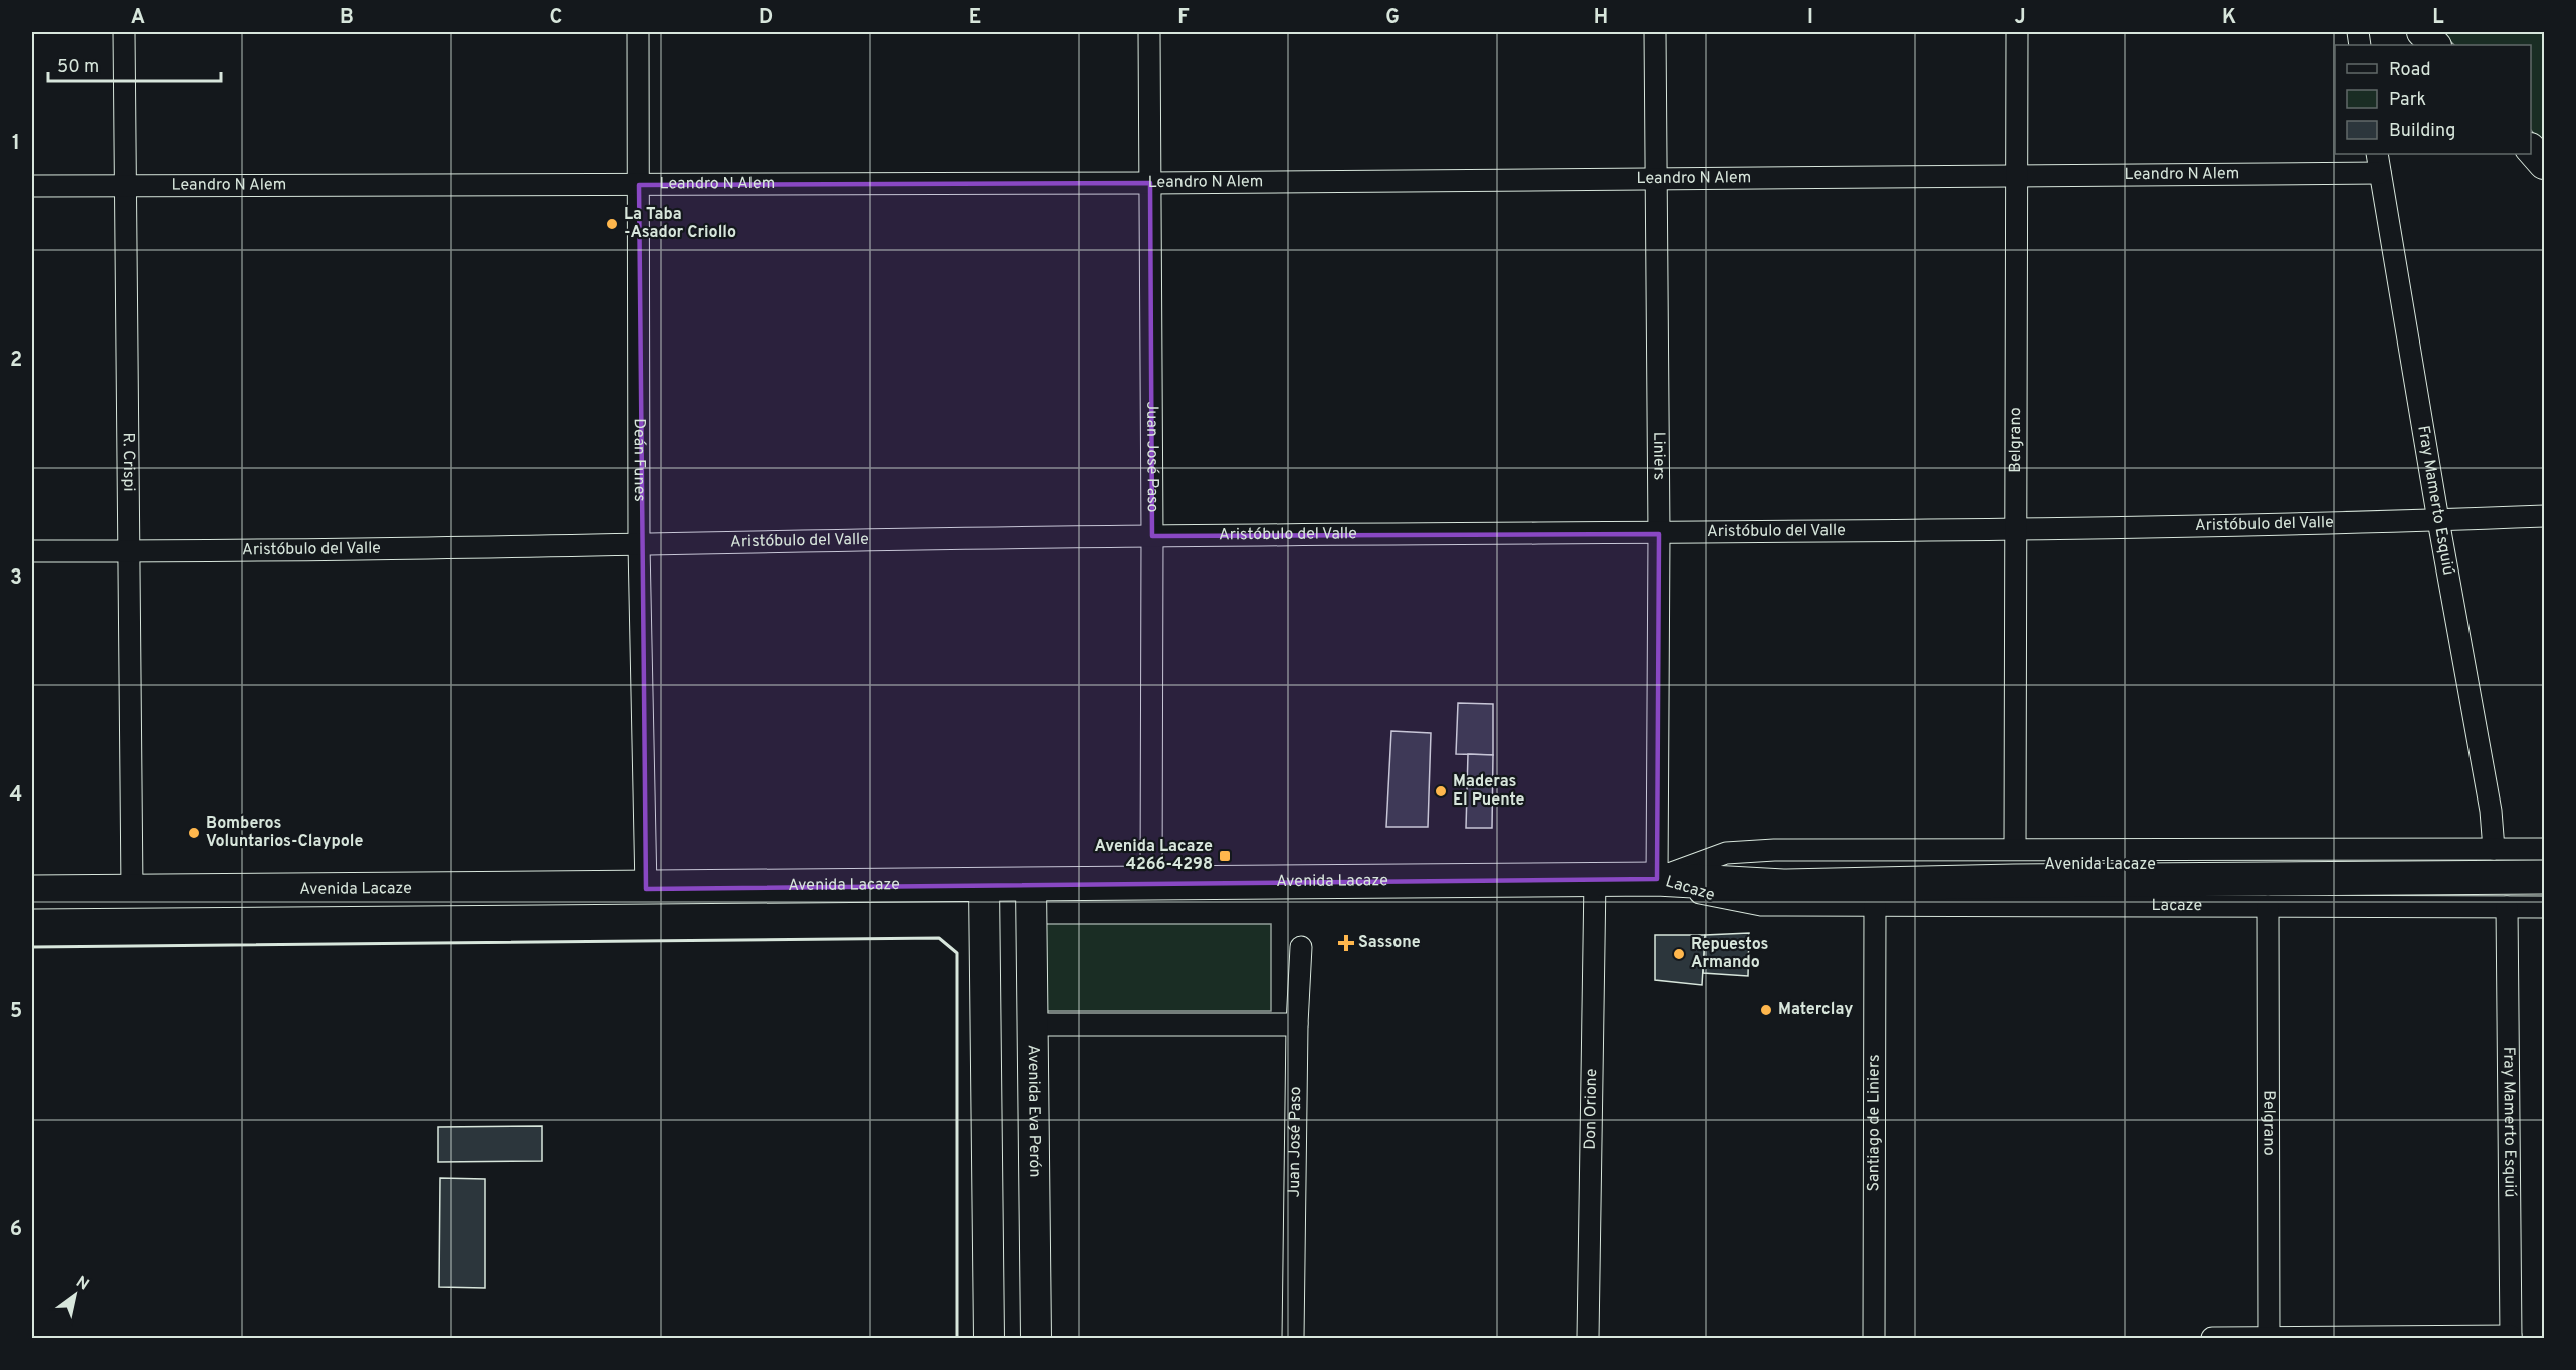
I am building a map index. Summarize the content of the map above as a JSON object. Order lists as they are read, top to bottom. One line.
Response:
{"streets":{"main road":["Avenida Lacaze","Avenida Eva Perón"],"street":["Leandro N Alem","Belgrano","Liniers","Juan José Paso","Deán Funes","R. Crispi","Fray Mamerto Esquiú","Aristóbulo del Valle","Lacaze","Don Orione","Santiago de Liniers"]},"crossings":[["Leandro N Alem","Belgrano"],["Leandro N Alem","Liniers"],["Leandro N Alem","Juan José Paso"],["Leandro N Alem","Deán Funes"],["Leandro N Alem","R. Crispi"],["Leandro N Alem","Fray Mamerto Esquiú"],["Belgrano","Aristóbulo del Valle"],["Belgrano","Avenida Lacaze"],["Belgrano","Lacaze"],["Liniers","Aristóbulo del Valle"],["Liniers","Avenida Lacaze"],["Liniers","Lacaze"],["Juan José Paso","Aristóbulo del Valle"],["Juan José Paso","Avenida Lacaze"],["Deán Funes","Aristóbulo del Valle"],["Deán Funes","Avenida Lacaze"],["R. Crispi","Aristóbulo del Valle"],["R. Crispi","Avenida Lacaze"],["Fray Mamerto Esquiú","Aristóbulo del Valle"],["Fray Mamerto Esquiú","Lacaze"],["Avenida Lacaze","Lacaze"],["Avenida Lacaze","Don Orione"],["Avenida Lacaze","Avenida Eva Perón"],["Lacaze","Santiago de Liniers"]],"places":{"other":["La Taba -Asador Criollo","Maderas El Puente","Bomberos Voluntarios-Claypole","Repuestos Armando","Materclay"],"transit":["Avenida Lacaze 4266-4298"],"health":["Sassone"]},"legend":["Road","Park","Building"],"scale_bar":"50 m","north":"top right","grid":{"columns":["A","B","C","D","E","F","G","H","I","J","K","L"],"rows":["1","2","3","4","5","6"]}}
